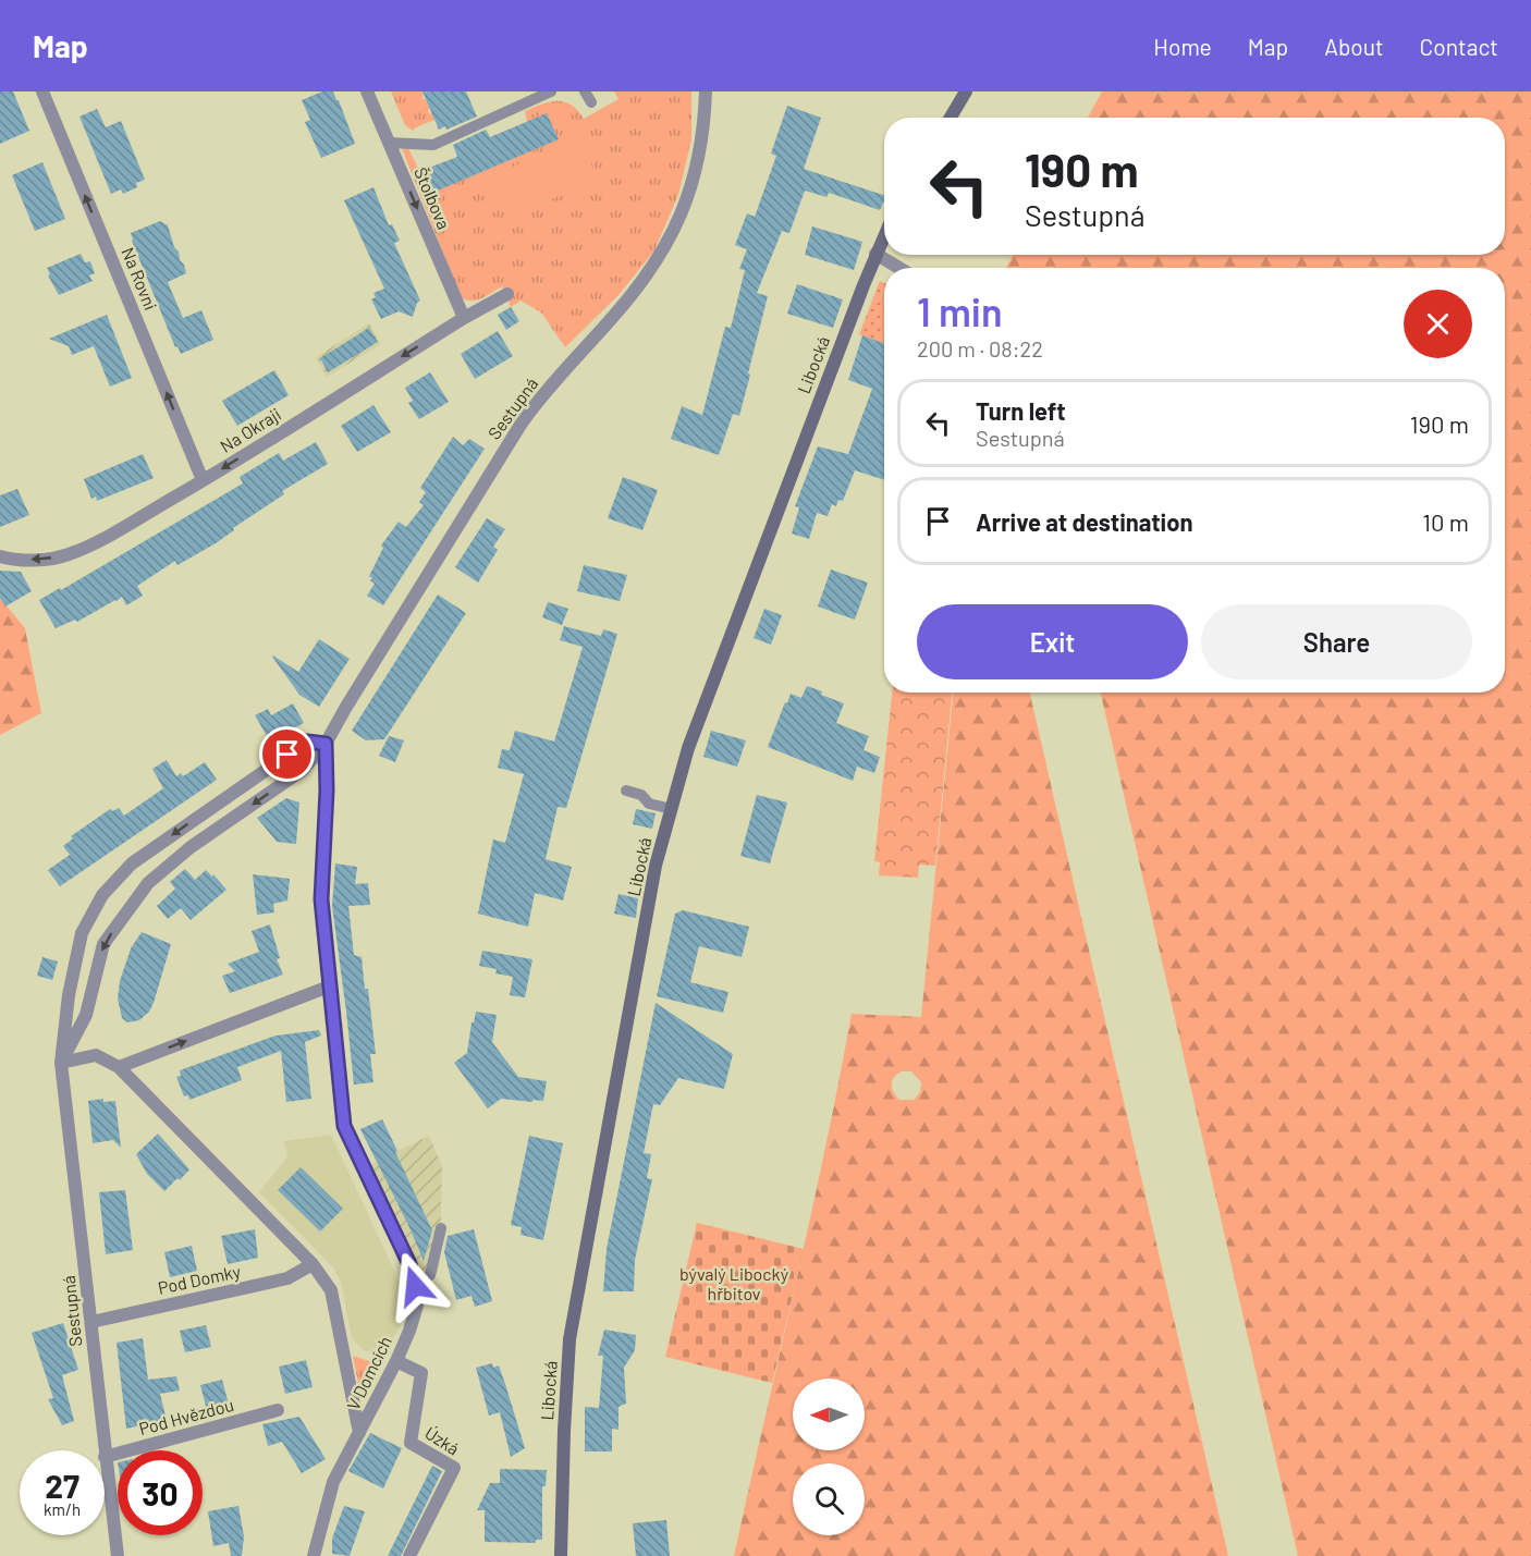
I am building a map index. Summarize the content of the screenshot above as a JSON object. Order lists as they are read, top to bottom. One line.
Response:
{"streets":{"street":["Štolbova","Na Rovni","Libocká","Sestupná","Na Okraji","Pod Domky","V Domcích","Pod Hvězdou","Úzká"]},"crossings":[["Štolbova","Na Okraji"],["Na Rovni","Na Okraji"],["Sestupná","Pod Domky"],["Sestupná","V Domcích"],["Sestupná","Pod Hvězdou"],["V Domcích","Úzká"]],"one_way":["Štolbova","Na Rovni","Sestupná","Na Okraji"],"parks":["bývalý Libocký hřbitov"],"north":"left","page":{"header":"Map","nav":["Home","Map","About","Contact"],"turn":["190 m","Sestupná"],"heading":["1 min","200 m · 08:22"],"list":[{"name":"Turn left","note":"Sestupná","value":"190 m"},{"name":"Arrive at destination","value":"10 m"}],"buttons":["Exit","Share"],"speed":"27 km/h","limit":"30"}}
